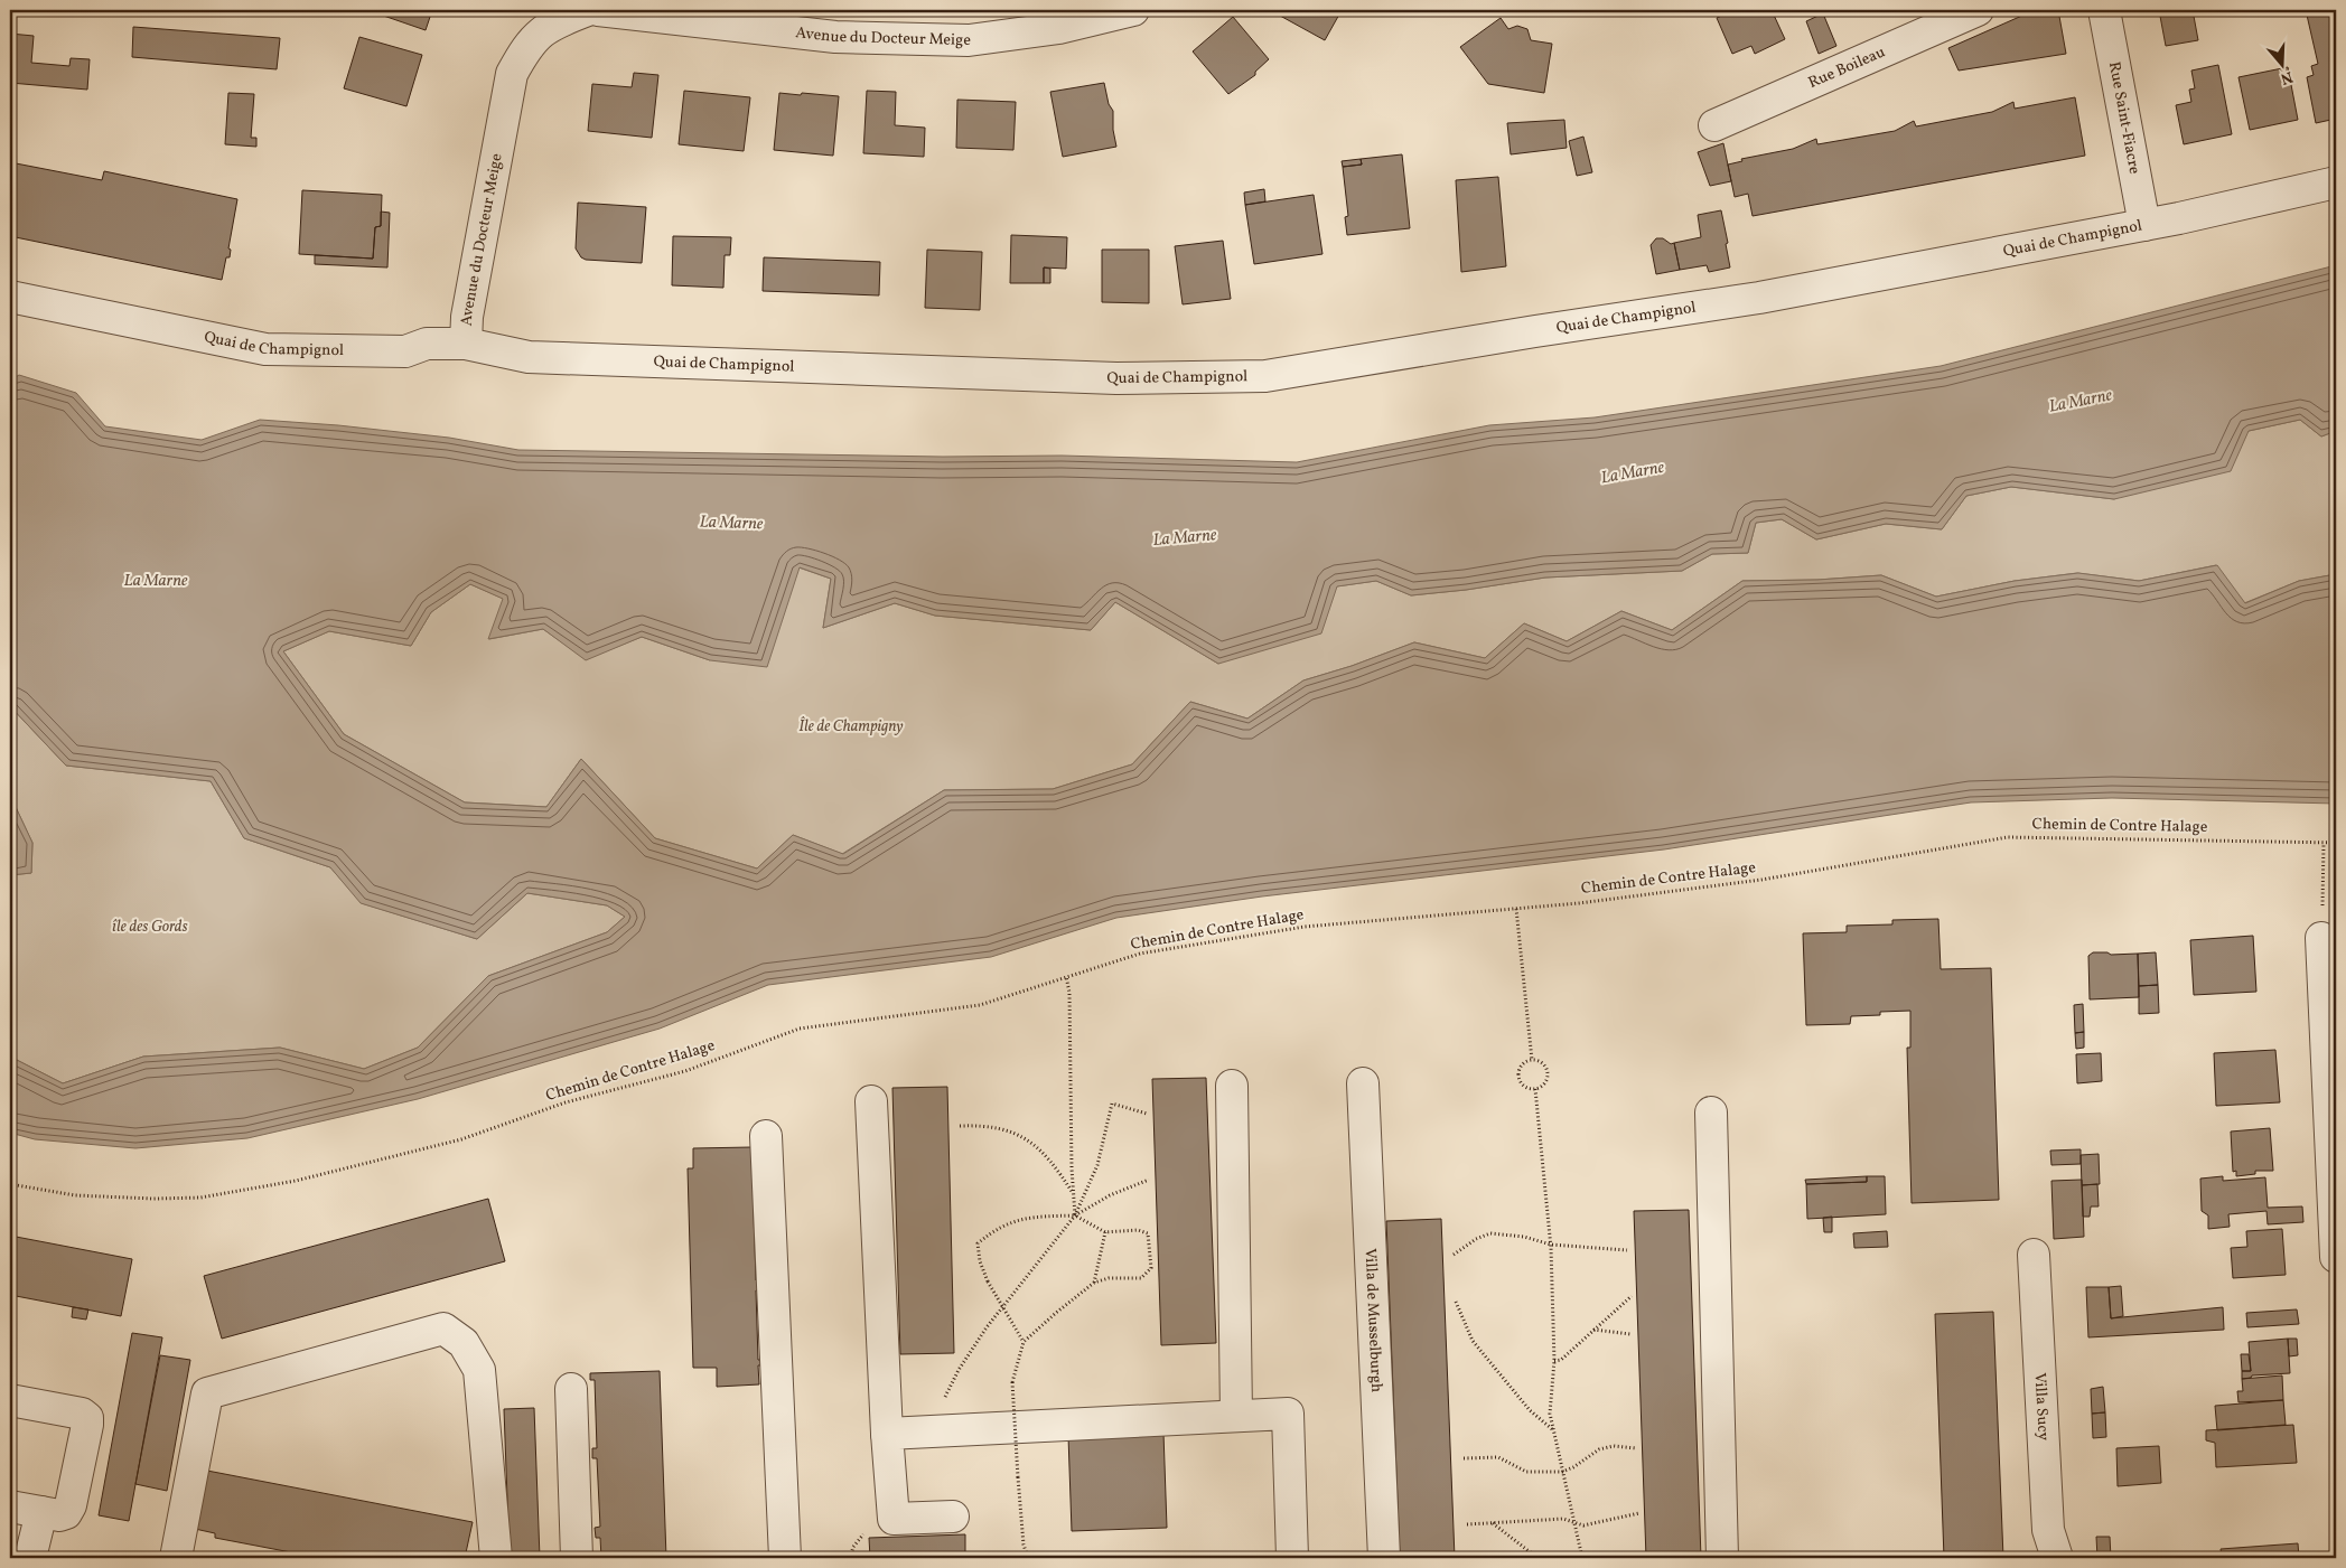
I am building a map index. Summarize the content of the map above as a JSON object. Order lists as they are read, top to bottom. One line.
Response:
{"streets":{"street":["Avenue du Docteur Meige","Rue Boileau","Rue Saint-Fiacre","Quai de Champignol","Villa de Musselburgh","Villa Sucy"],"path":["Chemin de Contre Halage"]},"crossings":[["Avenue du Docteur Meige","Quai de Champignol"],["Rue Saint-Fiacre","Quai de Champignol"]],"water":["La Marne"],"parks":["Île de Champigny","île des Gords"],"north":"bottom"}
